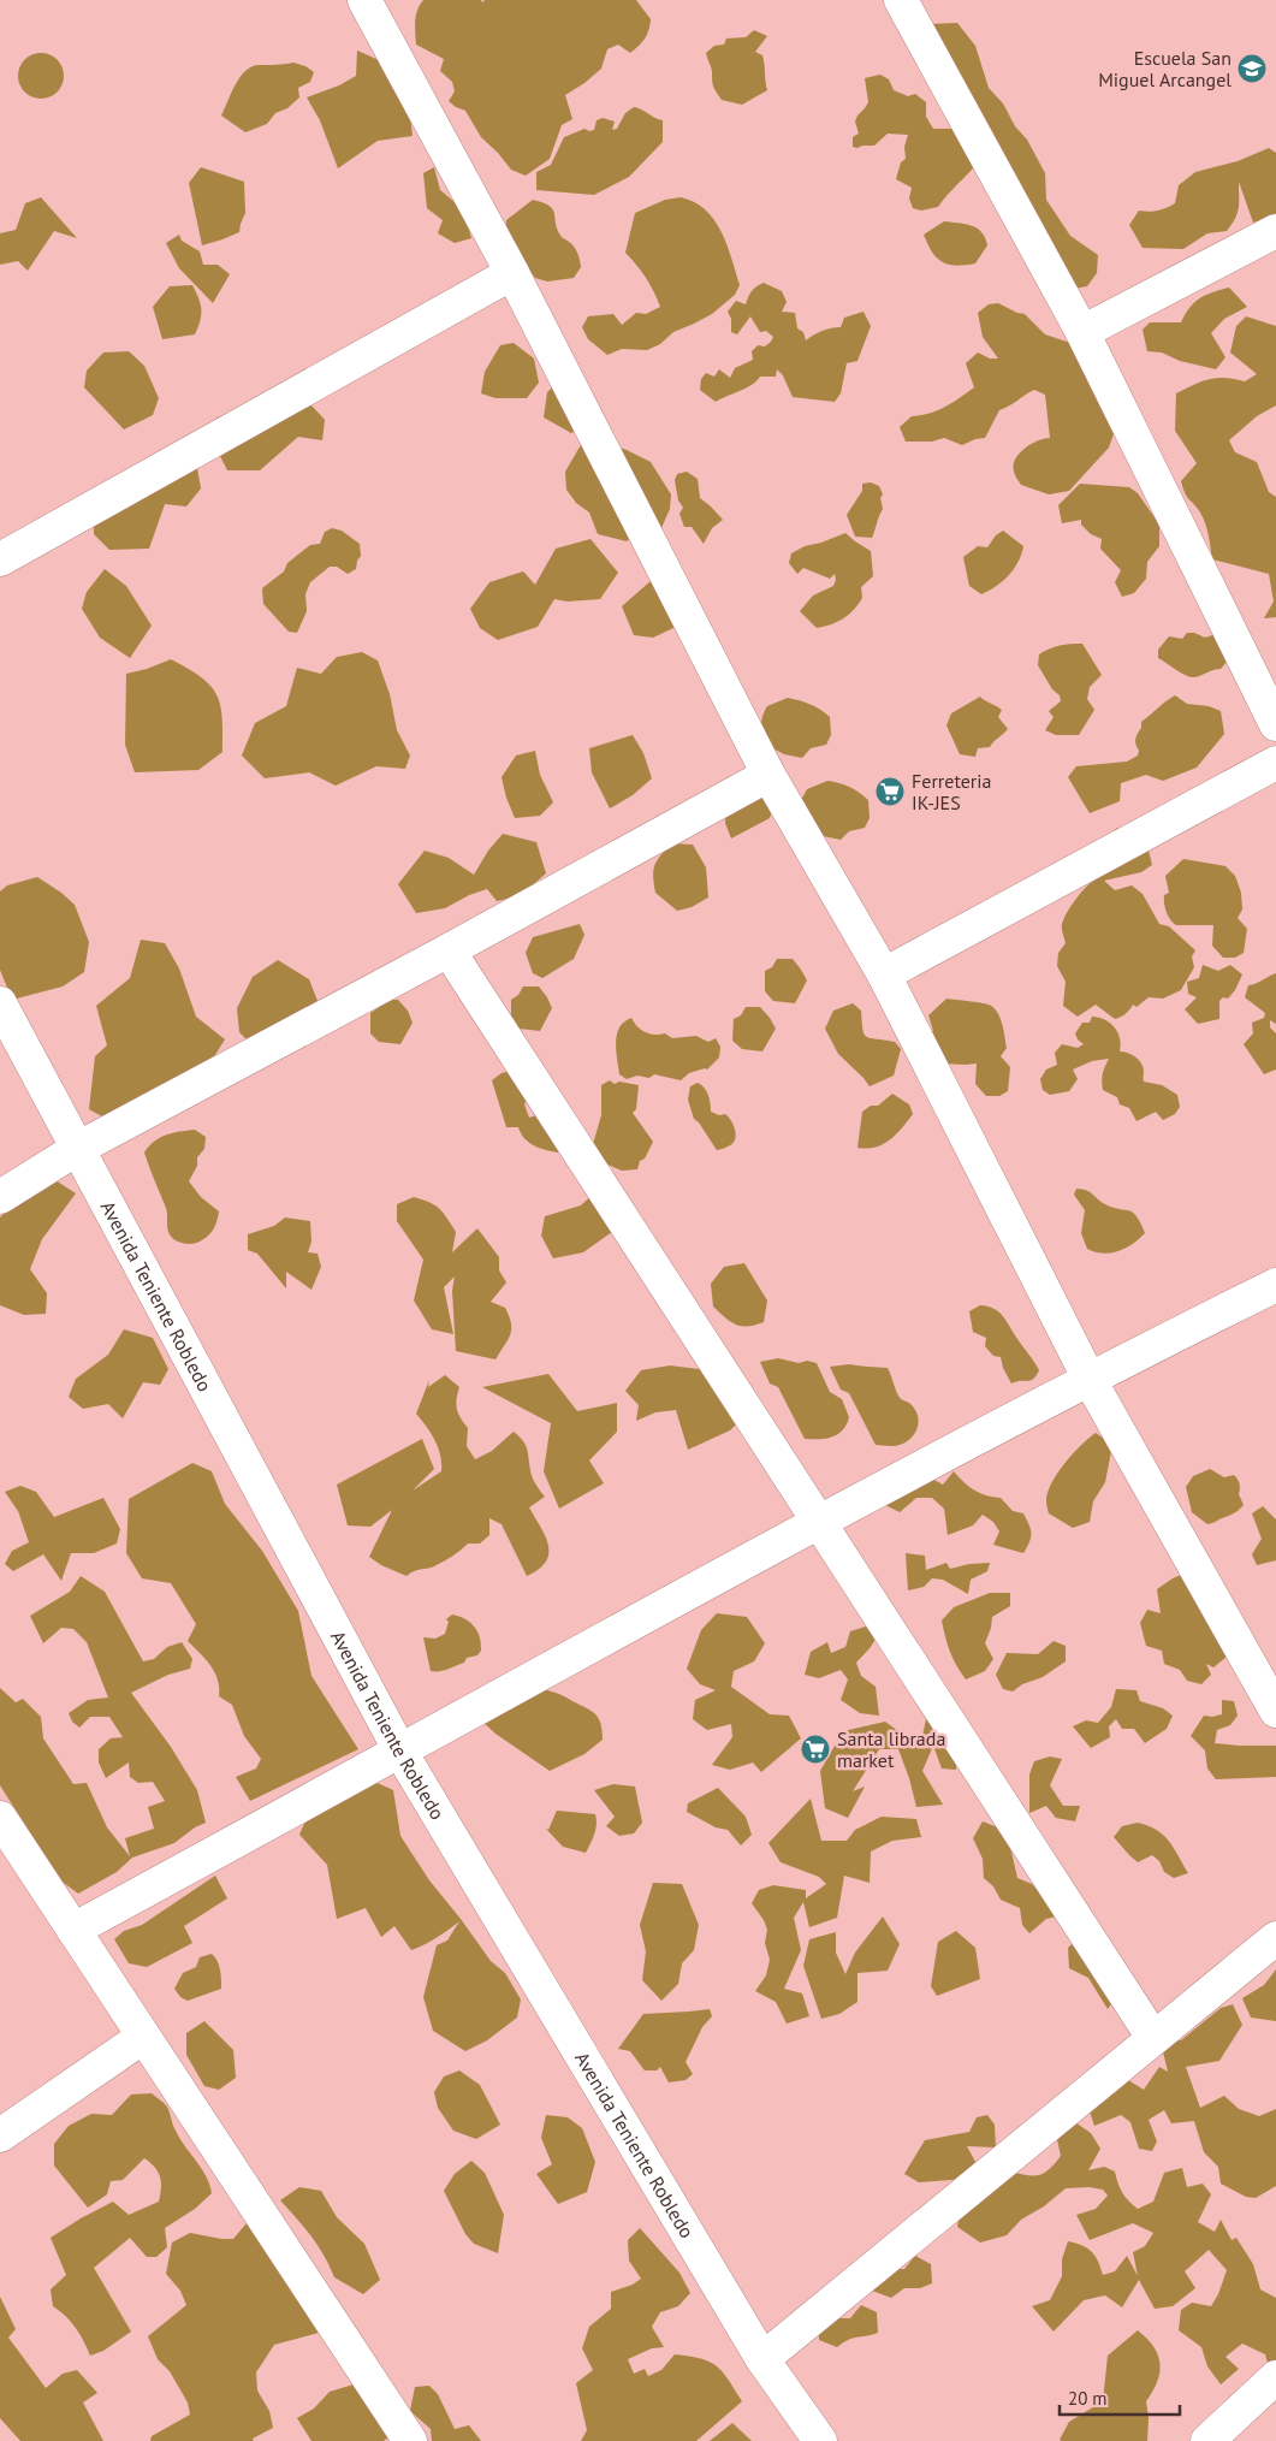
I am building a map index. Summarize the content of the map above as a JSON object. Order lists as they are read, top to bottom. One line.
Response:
{"streets":{"street":["Avenida Teniente Robledo"]},"places":{"school or university":["Escuela San Miguel Arcangel"],"supermarket":["Ferreteria IK-JES","Santa librada market"]},"scale_bar":"20 m"}
